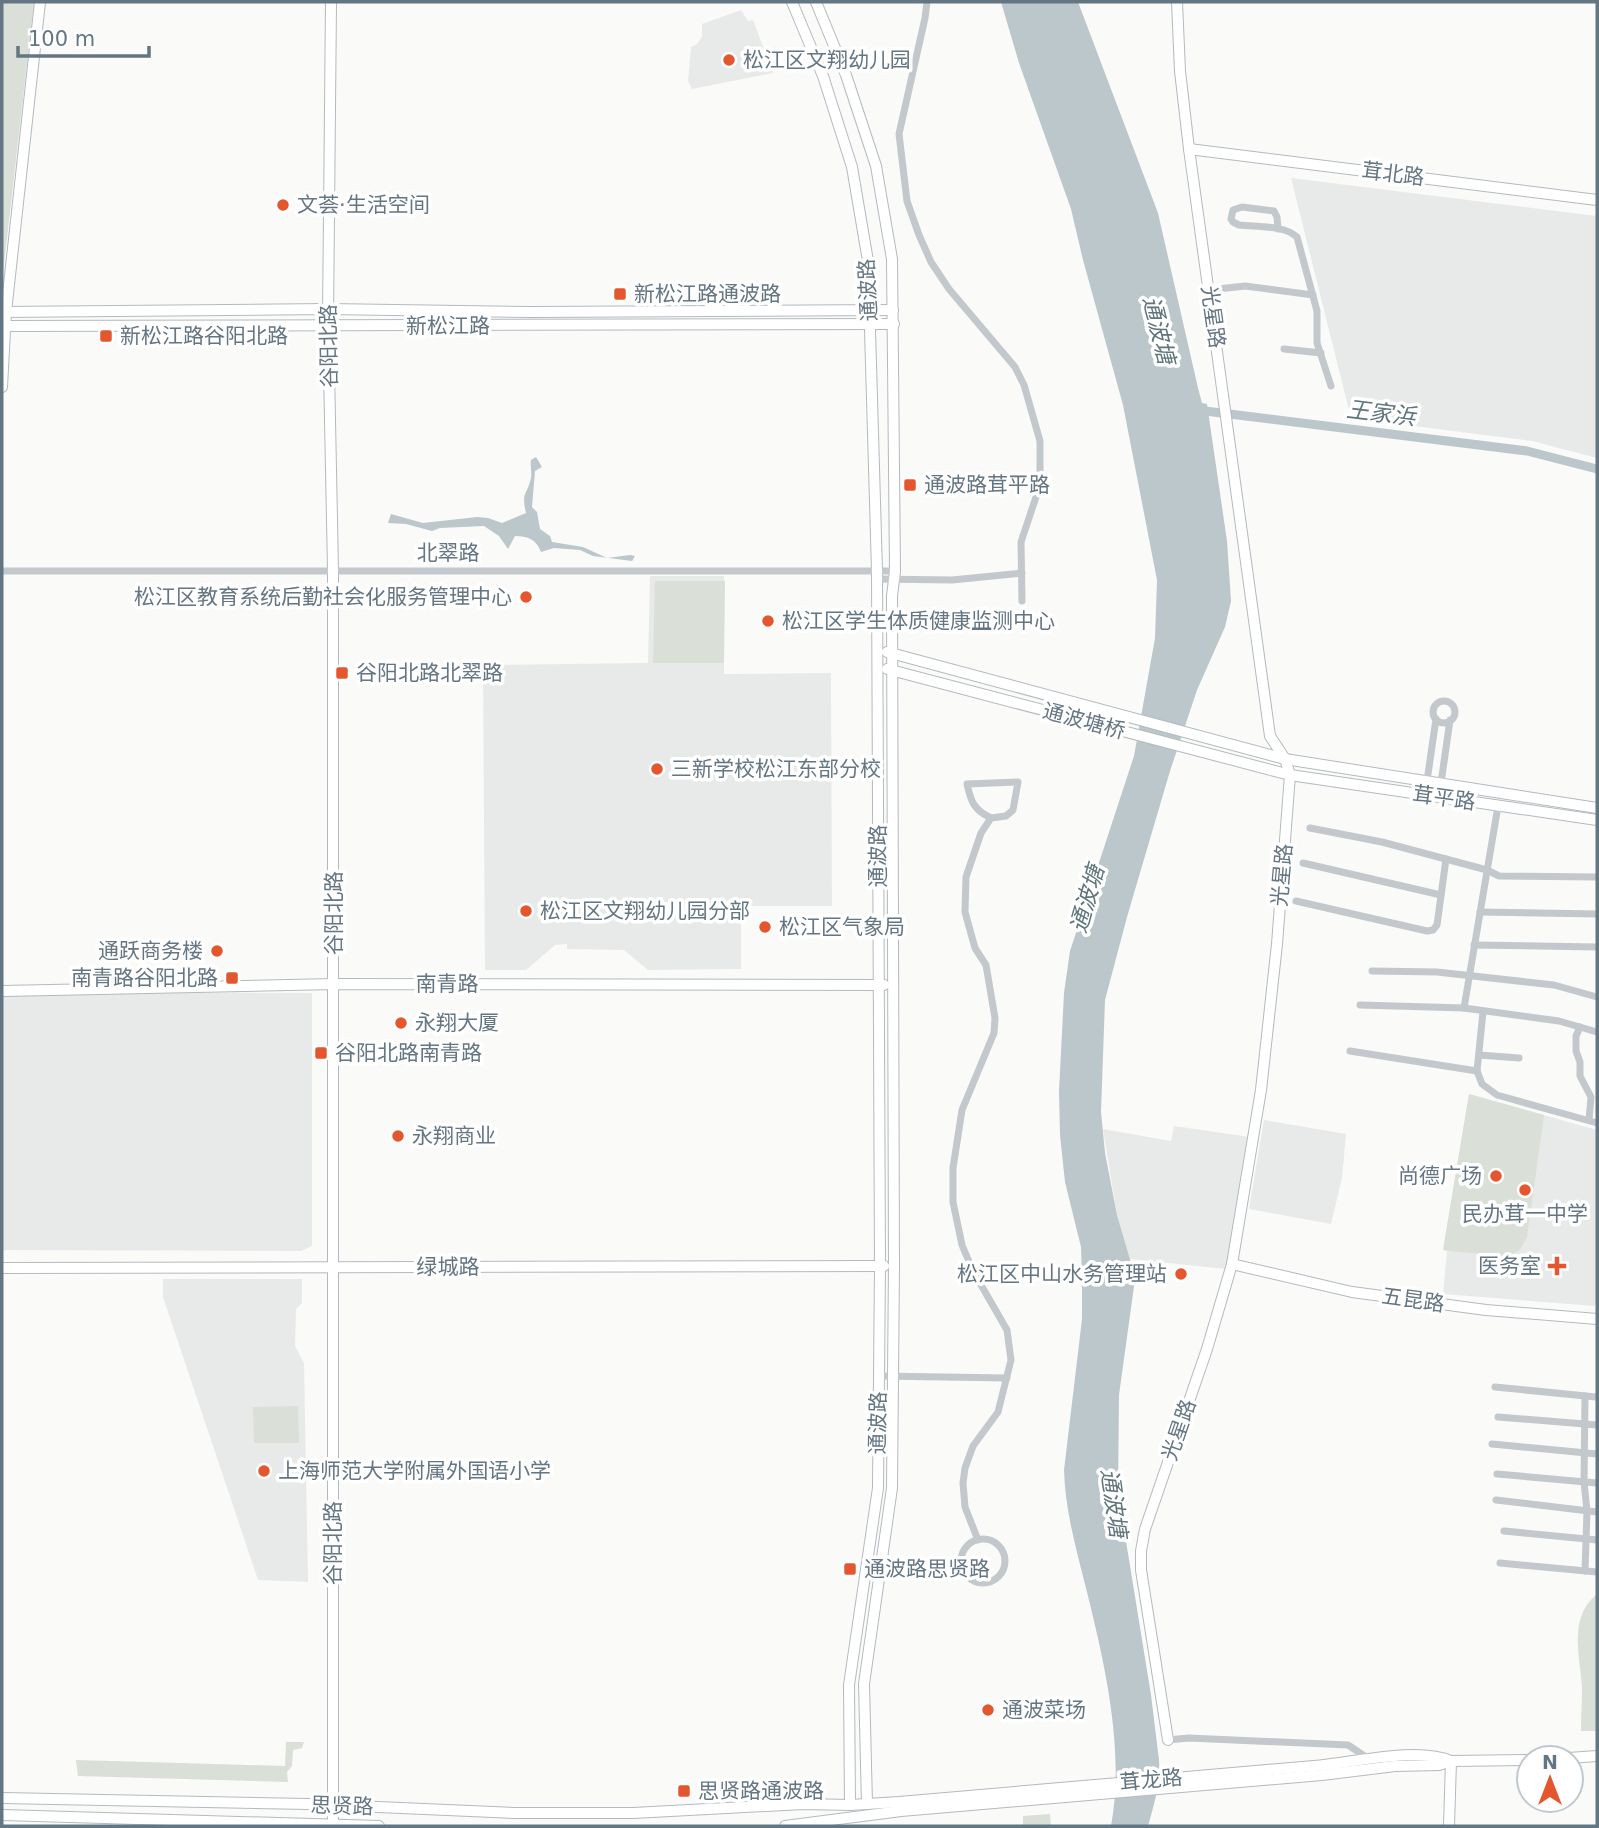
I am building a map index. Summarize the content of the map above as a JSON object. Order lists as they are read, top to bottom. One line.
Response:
{"streets":{"main road":["茸北路","通波路","光星路","新松江路","谷阳北路","通波塘桥","茸平路","南青路","绿城路","五昆路","茸龙路","思贤路"],"street":["北翠路"]},"crossings":[["茸北路","光星路"],["通波路","新松江路"],["通波路","北翠路"],["通波路","通波塘桥"],["通波路","南青路"],["通波路","绿城路"],["通波路","茸龙路"],["通波路","思贤路"],["光星路","通波塘桥"],["光星路","茸平路"],["光星路","五昆路"],["新松江路","谷阳北路"],["谷阳北路","北翠路"],["谷阳北路","南青路"],["谷阳北路","绿城路"],["谷阳北路","思贤路"],["通波塘桥","茸平路"],["茸龙路","思贤路"]],"water":["通波塘","王家浜"],"places":{"other":["松江区文翔幼儿园","文荟·生活空间","松江区教育系统后勤社会化服务管理中心","松江区学生体质健康监测中心","三新学校松江东部分校","松江区文翔幼儿园分部","松江区气象局","通跃商务楼","永翔大厦","永翔商业","尚德广场","民办茸一中学","松江区中山水务管理站","上海师范大学附属外国语小学","通波菜场"],"transit":["新松江路通波路","新松江路谷阳北路","通波路茸平路","谷阳北路北翠路","南青路谷阳北路","谷阳北路南青路","通波路思贤路","思贤路通波路"],"health":["医务室"]},"scale_bar":"100 m","north":"top"}
